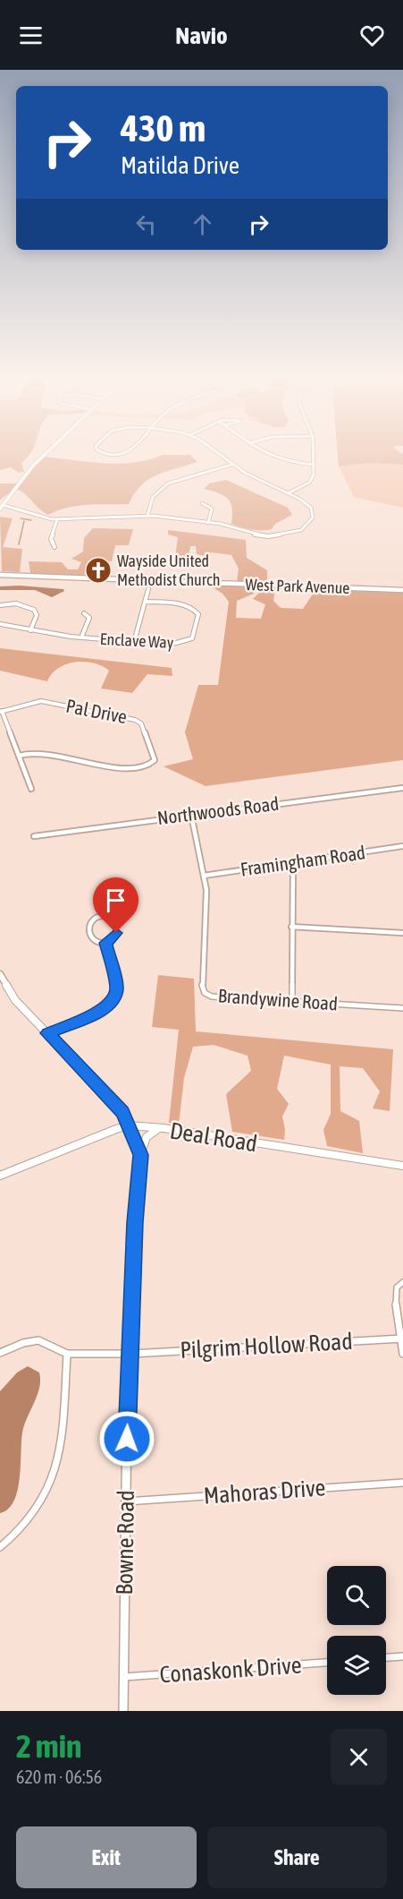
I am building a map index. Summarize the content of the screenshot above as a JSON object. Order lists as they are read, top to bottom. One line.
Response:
{"streets":{"street":["West Park Avenue","Enclave Way","Pal Drive","Northwoods Road","Framingham Road","Brandywine Road","Deal Road","Pilgrim Hollow Road","Mahoras Drive","Bowne Road","Conaskonk Drive"]},"crossings":[["Northwoods Road","Brandywine Road"],["Framingham Road","Brandywine Road"],["Deal Road","Bowne Road"],["Pilgrim Hollow Road","Bowne Road"],["Mahoras Drive","Bowne Road"],["Bowne Road","Conaskonk Drive"]],"places":{"church":["Wayside United Methodist Church"]},"page":{"header":"Navio","turn":["430 m","Matilda Drive"],"heading":["2 min","620 m · 06:56"],"buttons":["Exit","Share"]}}
